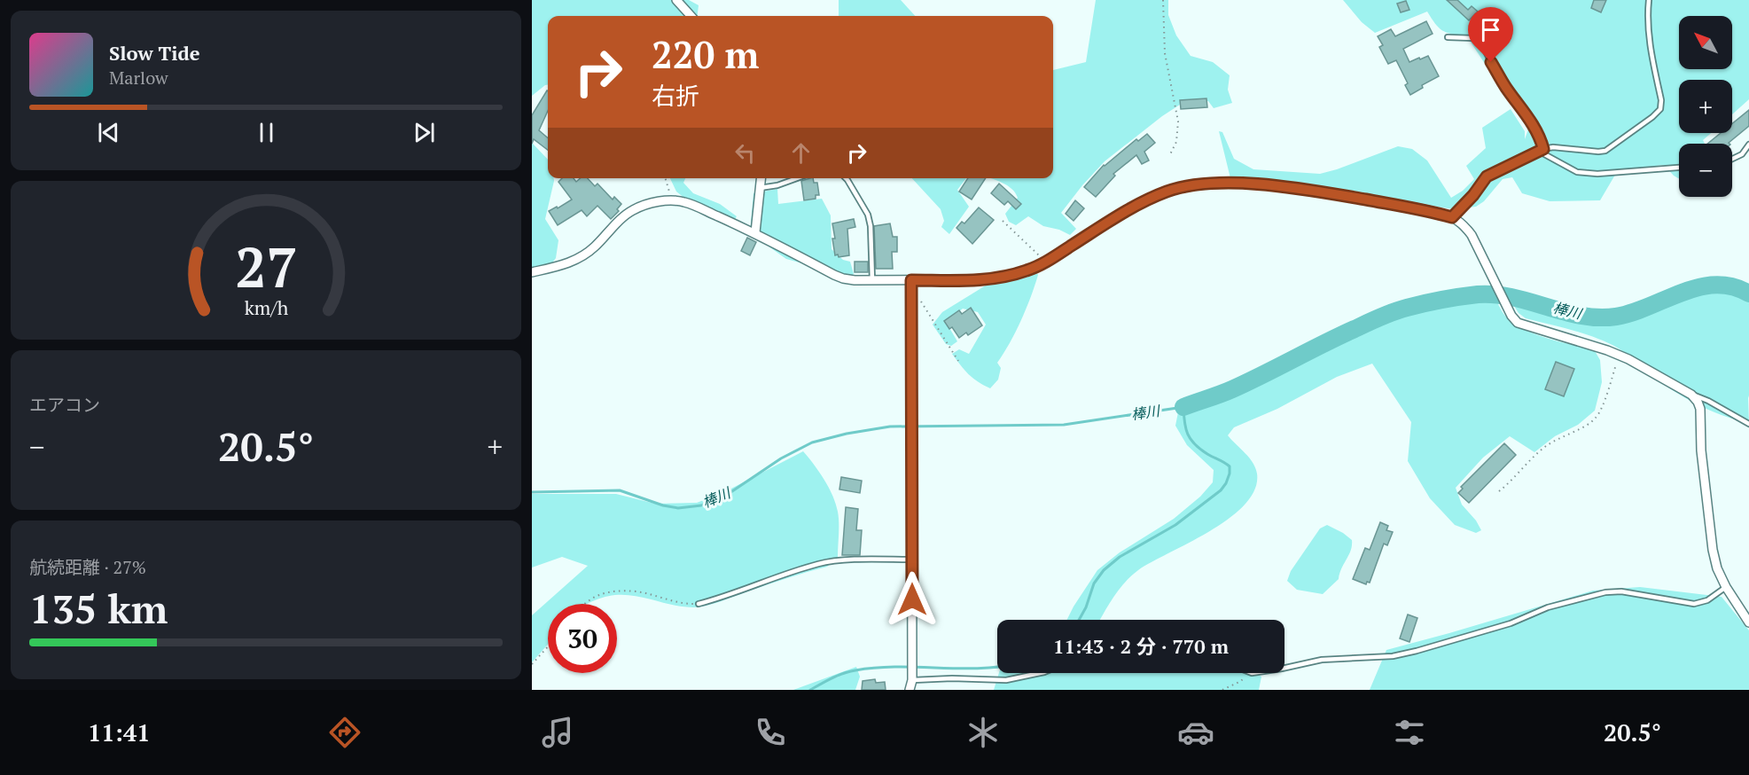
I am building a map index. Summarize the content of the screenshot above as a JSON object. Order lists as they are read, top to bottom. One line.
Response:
{"water":["棒川"],"north":"top left","page":{"map_buttons":["+","−"],"turn":["220 m","右折"],"song":["Slow Tide","Marlow"],"tile":["エアコン",["航続距離 · 27%","135 km"]],"heat":["−","20.5°","+"],"limit":"30","trip":"11:43 · 2 分 · 770 m","tabs":["11:41","20.5°"],"gauge":["27","km/h"]}}
